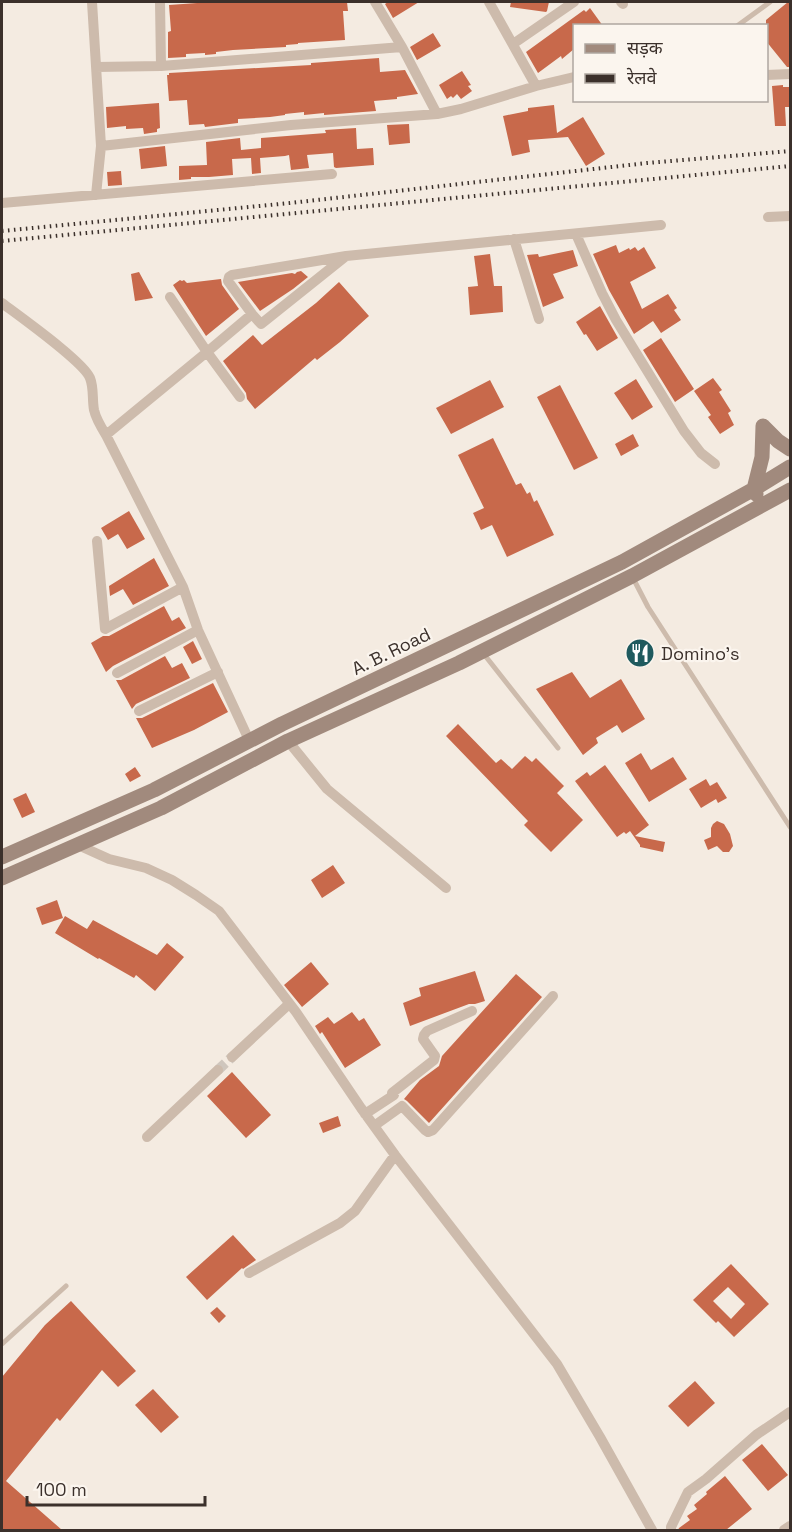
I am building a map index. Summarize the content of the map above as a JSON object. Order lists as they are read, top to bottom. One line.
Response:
{"streets":{"main road":["A. B. Road"]},"places":{"restaurant":["Domino's"]},"legend":["सड़क","रेलवे"],"scale_bar":"100 m"}
